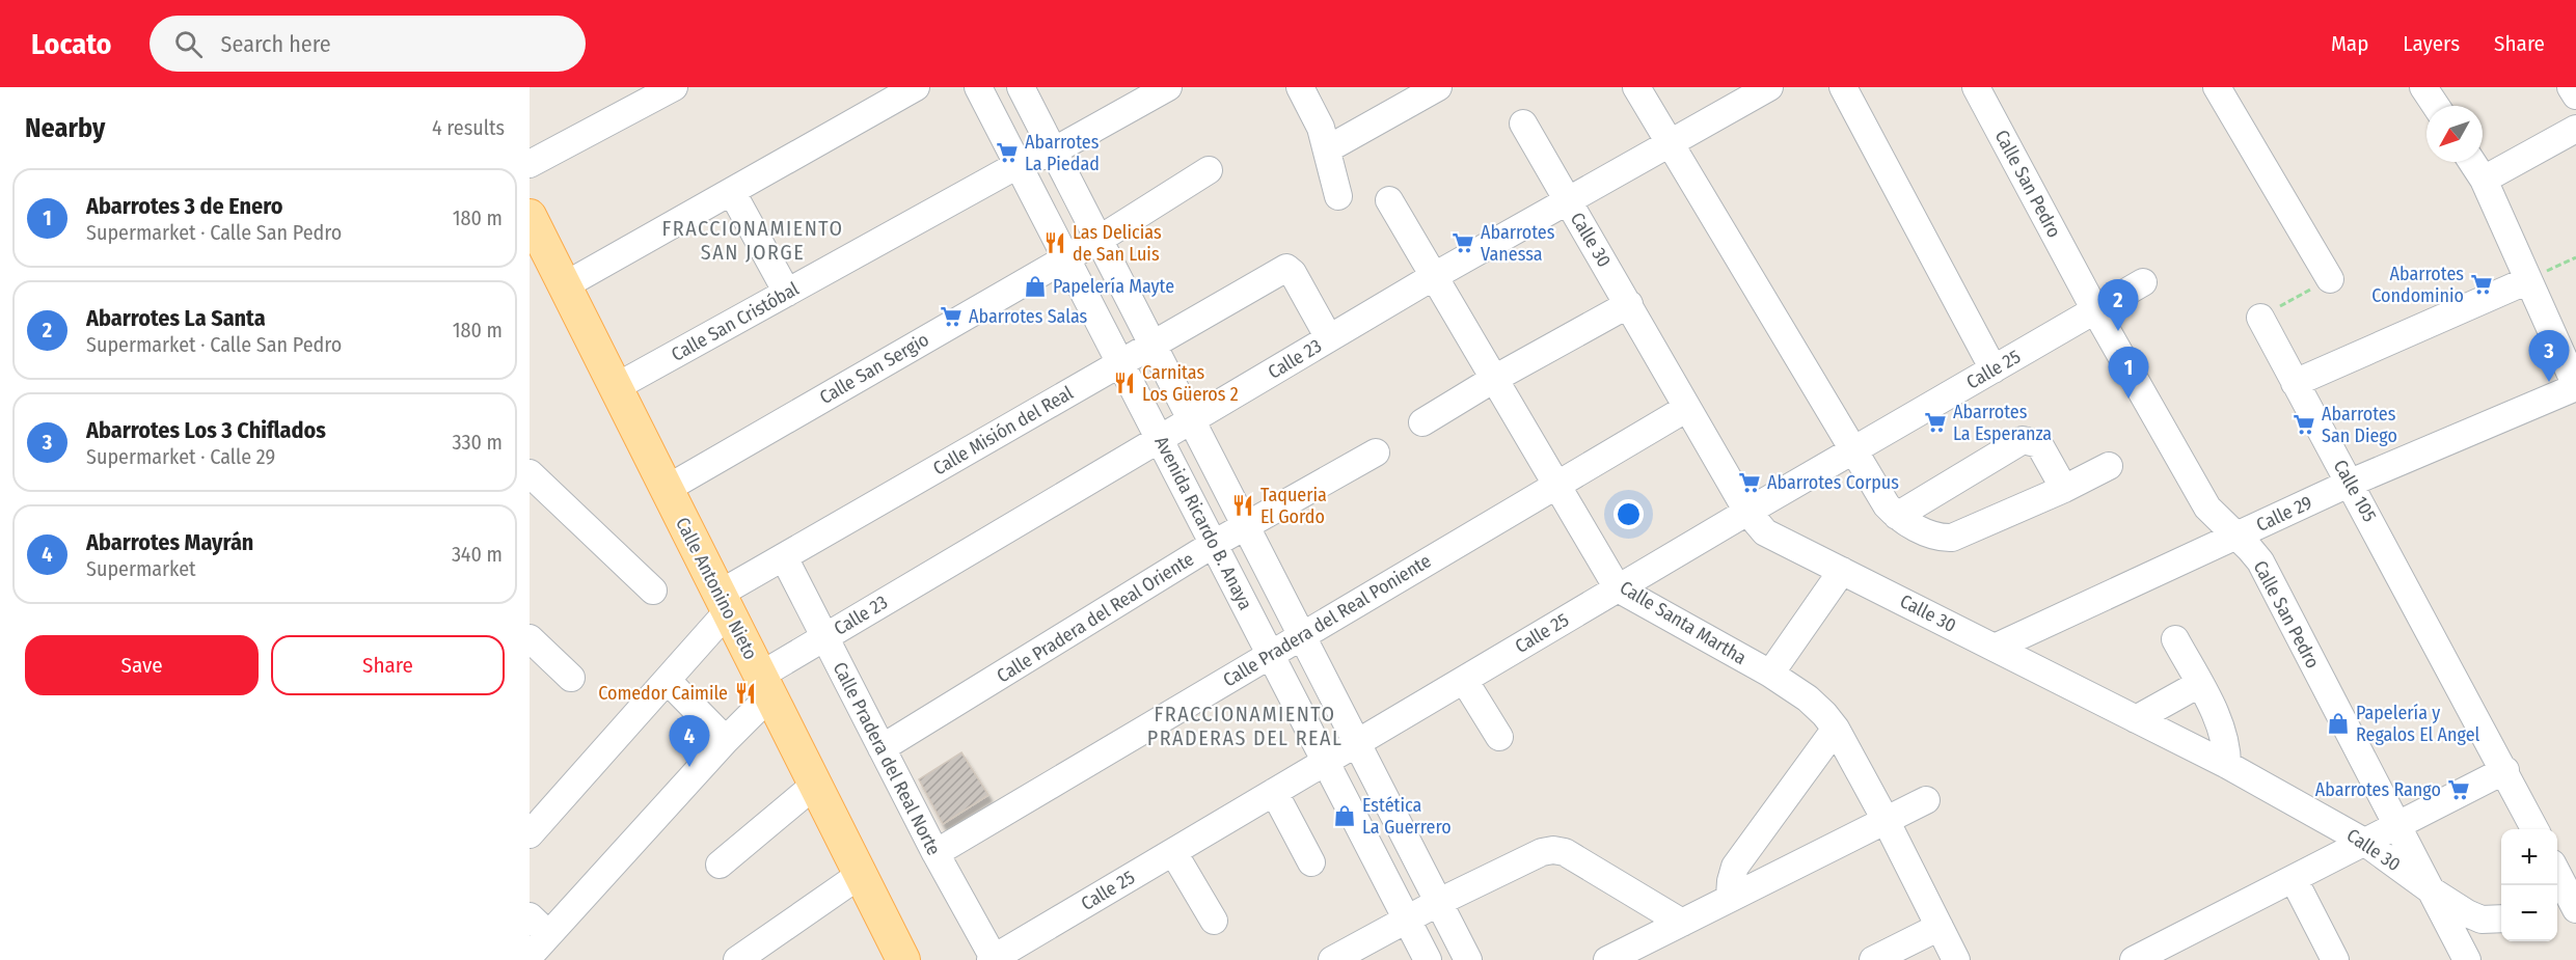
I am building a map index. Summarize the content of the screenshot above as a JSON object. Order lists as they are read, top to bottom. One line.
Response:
{"streets":{"main road":["Calle Antonino Nieto"],"street":["Calle San Pedro","Calle 30","Calle San Cristóbal","Calle 23","Calle San Sergio","Calle 25","Calle Misión del Real","Calle 105","Calle 29","Avenida Ricardo B. Anaya","Calle Pradera del Real Oriente","Calle Pradera del Real Poniente","Calle Santa Martha","Calle Pradera del Real Norte"]},"crossings":[["Calle San Pedro","Calle 30"],["Calle San Pedro","Calle 25"],["Calle San Pedro","Calle 29"],["Calle 30","Calle 23"],["Calle 30","Calle 25"],["Calle 30","Calle 29"],["Calle 30","Calle Pradera del Real Poniente"],["Calle San Cristóbal","Avenida Ricardo B. Anaya"],["Calle San Cristóbal","Calle Antonino Nieto"],["Calle 23","Calle Misión del Real"],["Calle 23","Avenida Ricardo B. Anaya"],["Calle 23","Calle Antonino Nieto"],["Calle 23","Calle Santa Martha"],["Calle 23","Calle Pradera del Real Norte"],["Calle San Sergio","Avenida Ricardo B. Anaya"],["Calle San Sergio","Calle Antonino Nieto"],["Calle 25","Avenida Ricardo B. Anaya"],["Calle 25","Calle Santa Martha"],["Calle 25","Calle Pradera del Real Norte"],["Calle Misión del Real","Avenida Ricardo B. Anaya"],["Calle Misión del Real","Calle Antonino Nieto"],["Calle Misión del Real","Calle Pradera del Real Norte"],["Calle 105","Calle 29"],["Avenida Ricardo B. Anaya","Calle Pradera del Real Oriente"],["Avenida Ricardo B. Anaya","Calle Pradera del Real Poniente"],["Calle Pradera del Real Oriente","Calle Pradera del Real Norte"],["Calle Pradera del Real Poniente","Calle Santa Martha"],["Calle Pradera del Real Poniente","Calle Pradera del Real Norte"]],"districts":["FRACCIONAMIENTO SAN JORGE","FRACCIONAMIENTO PRADERAS DEL REAL"],"places":{"supermarket":["Abarrotes La Piedad","Abarrotes Vanessa","Abarrotes Condominio","Abarrotes Salas","Abarrotes La Esperanza","Abarrotes San Diego","Abarrotes Corpus","Abarrotes Rango"],"restaurant":["Las Delicias de San Luis","Carnitas Los Güeros 2","Taqueria El Gordo","Comedor Caimile"],"shop":["Papelería Mayte","Papelería y Regalos El Angel","Estética La Guerrero"]},"north":"bottom left","page":{"header":"Locato","search":"Search here","nav":["Map","Layers","Share"],"heading":["Nearby","4 results"],"list":[{"mark":"1","name":"Abarrotes 3 de Enero","note":"Supermarket · Calle San Pedro","value":"180 m"},{"mark":"2","name":"Abarrotes La Santa","note":"Supermarket · Calle San Pedro","value":"180 m"},{"mark":"3","name":"Abarrotes Los 3 Chiflados","note":"Supermarket · Calle 29","value":"330 m"},{"mark":"4","name":"Abarrotes Mayrán","note":"Supermarket","value":"340 m"}],"pins":["2","3","1","4"],"buttons":["Save","Share"],"map_buttons":["+","−"]}}
